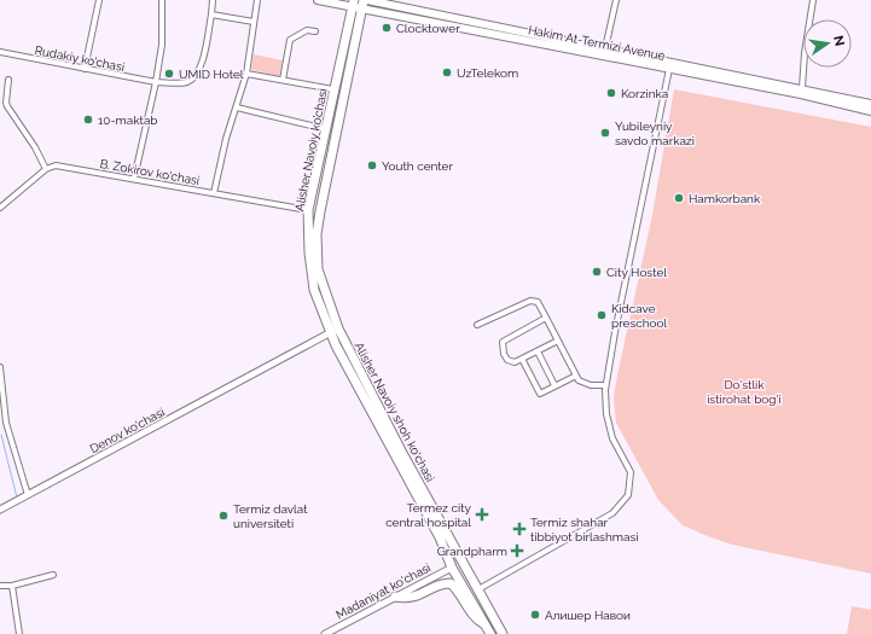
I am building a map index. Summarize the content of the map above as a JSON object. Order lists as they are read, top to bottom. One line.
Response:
{"streets":{"main road":["Hakim At-Termizi Avenue","Alisher Navoiy ko’chasi","Alisher Navoiy shoh ko'chasi"],"street":["Rudakiy ko'chasi","B. Zokirov ko'chasi","Denov ko'chasi","Madaniyat ko'chasi"]},"crossings":[["Hakim At-Termizi Avenue","Alisher Navoiy ko’chasi"],["Alisher Navoiy ko’chasi","B. Zokirov ko'chasi"],["Alisher Navoiy ko’chasi","Alisher Navoiy shoh ko'chasi"],["Alisher Navoiy ko’chasi","Denov ko'chasi"],["Alisher Navoiy shoh ko'chasi","Denov ko'chasi"],["Alisher Navoiy shoh ko'chasi","Madaniyat ko'chasi"]],"parks":["Do'stlik istirohat bog'i"],"places":{"other":["Clocktower","UzTelekom","UMID Hotel","Korzinka","10-maktab","Yubileyniy savdo markazi","Youth center","Hamkorbank","City Hostel","Kidcave preschool","Termiz davlat universiteti","Алишер Навои"],"health":["Termez city central hospital","Termiz shahar tibbiyot birlashmasi","Grandpharm"]},"north":"right"}
